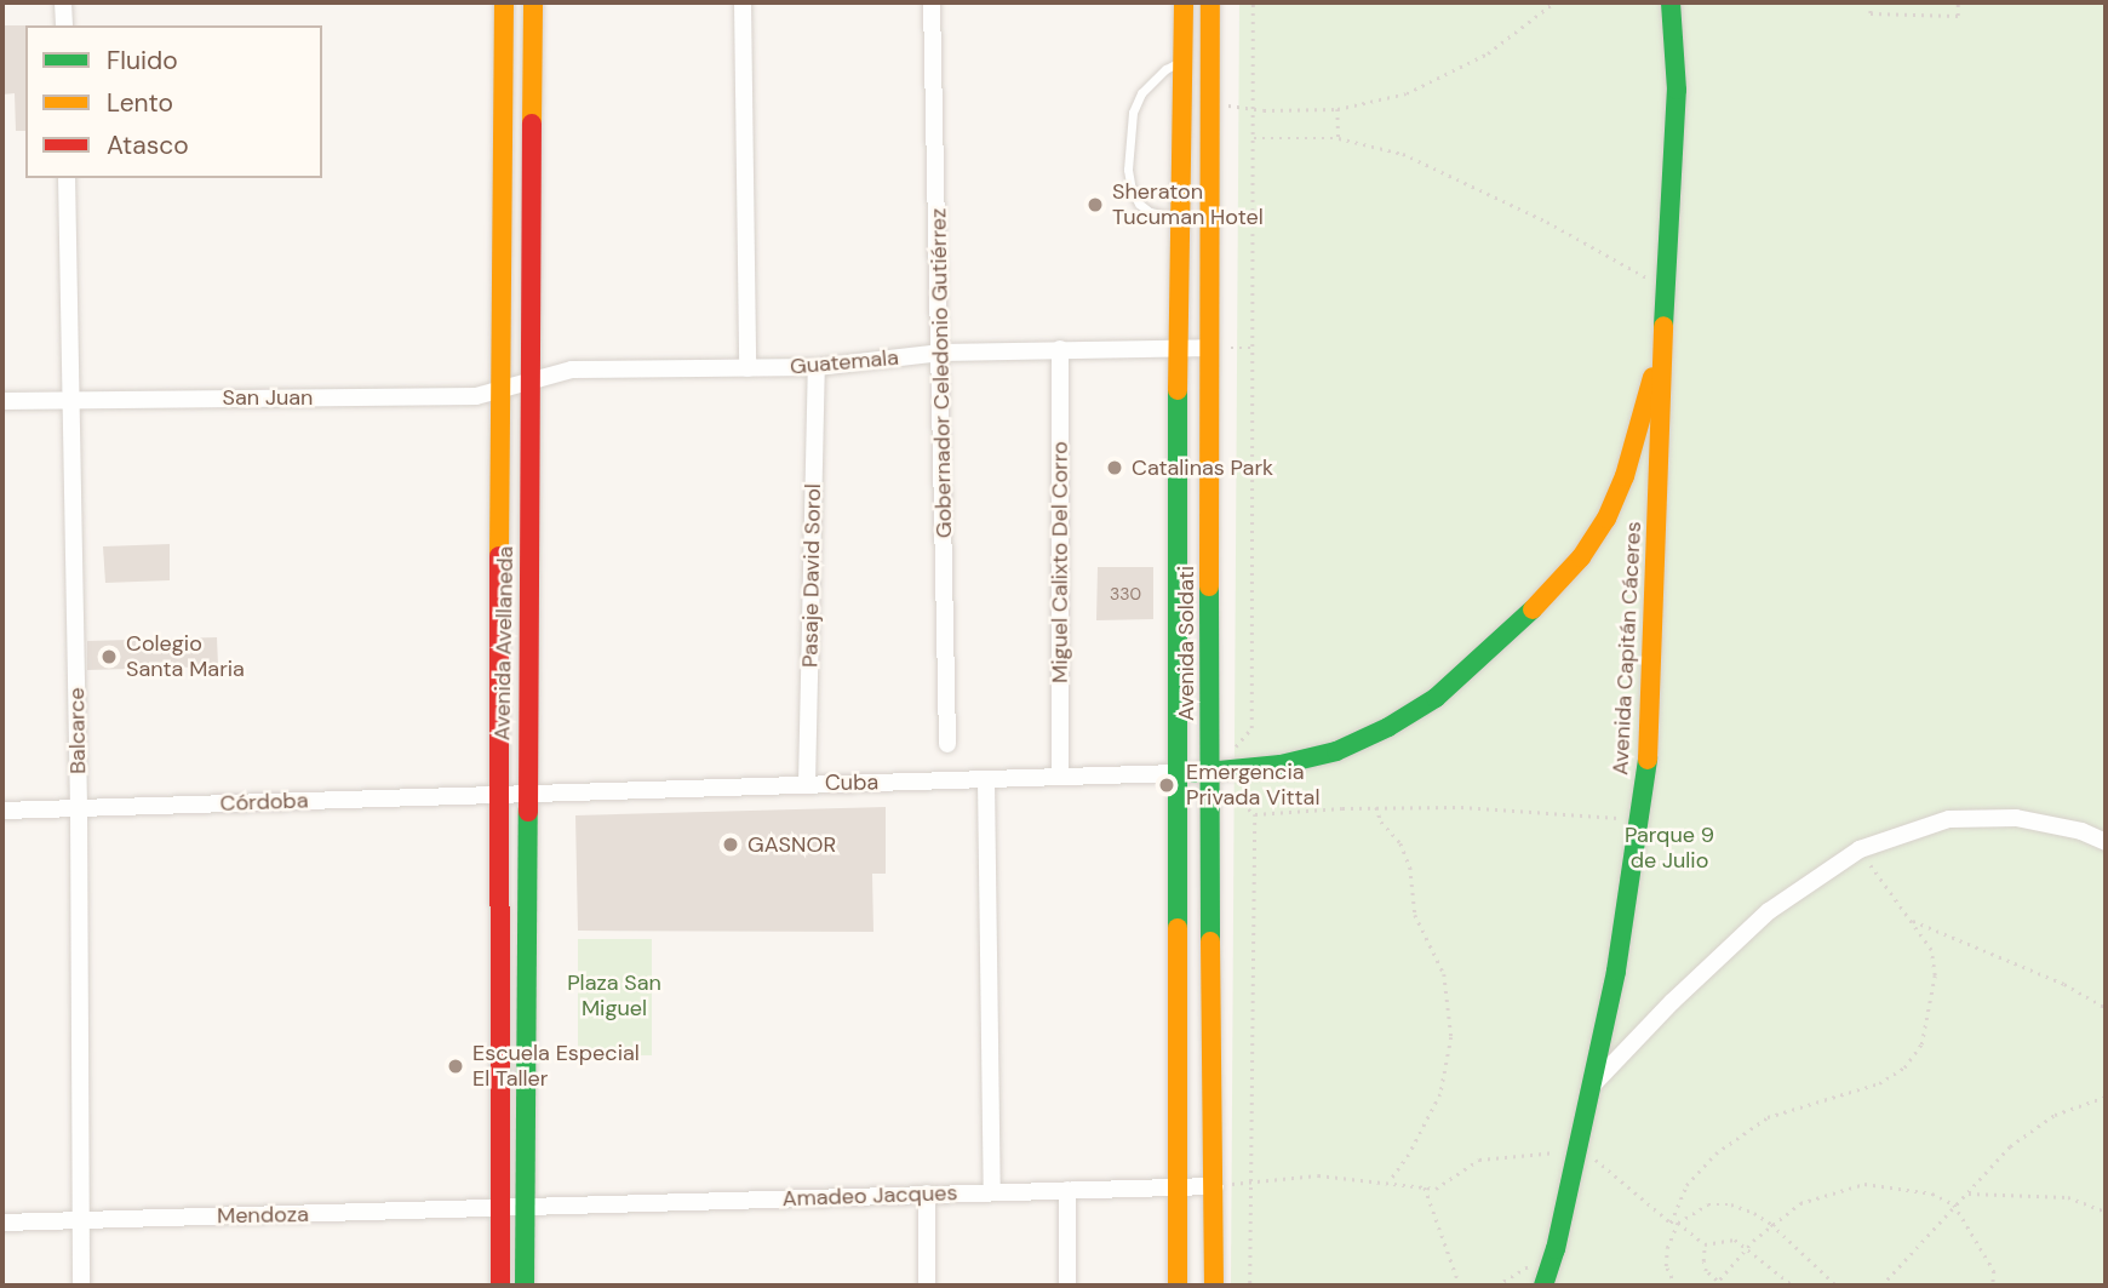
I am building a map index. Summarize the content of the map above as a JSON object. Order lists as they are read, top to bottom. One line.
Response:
{"streets":{"main road":["Avenida Avellaneda","Avenida Soldati","Avenida Capitán Cáceres"],"street":["Guatemala","Gobernador Celedonio Gutiérrez","San Juan","Miguel Calixto Del Corro","Pasaje David Sorol","Balcarce","Cuba","Córdoba","Amadeo Jacques","Mendoza"]},"crossings":[["Guatemala","Gobernador Celedonio Gutiérrez"],["Guatemala","San Juan"],["Guatemala","Miguel Calixto Del Corro"],["Guatemala","Pasaje David Sorol"],["Guatemala","Avenida Avellaneda"],["Guatemala","Avenida Soldati"],["San Juan","Avenida Avellaneda"],["San Juan","Balcarce"],["Miguel Calixto Del Corro","Cuba"],["Pasaje David Sorol","Cuba"],["Avenida Avellaneda","Cuba"],["Avenida Avellaneda","Córdoba"],["Avenida Avellaneda","Amadeo Jacques"],["Avenida Avellaneda","Mendoza"],["Avenida Soldati","Cuba"],["Avenida Soldati","Amadeo Jacques"],["Balcarce","Córdoba"],["Balcarce","Mendoza"],["Cuba","Córdoba"],["Amadeo Jacques","Mendoza"]],"parks":["Parque 9 de Julio","Plaza San Miguel"],"places":["Sheraton Tucuman Hotel","Catalinas Park","Colegio Santa Maria","Emergencia Privada Vittal","GASNOR","Escuela Especial El Taller"],"house_numbers":["330"],"legend":["Fluido","Lento","Atasco"]}
